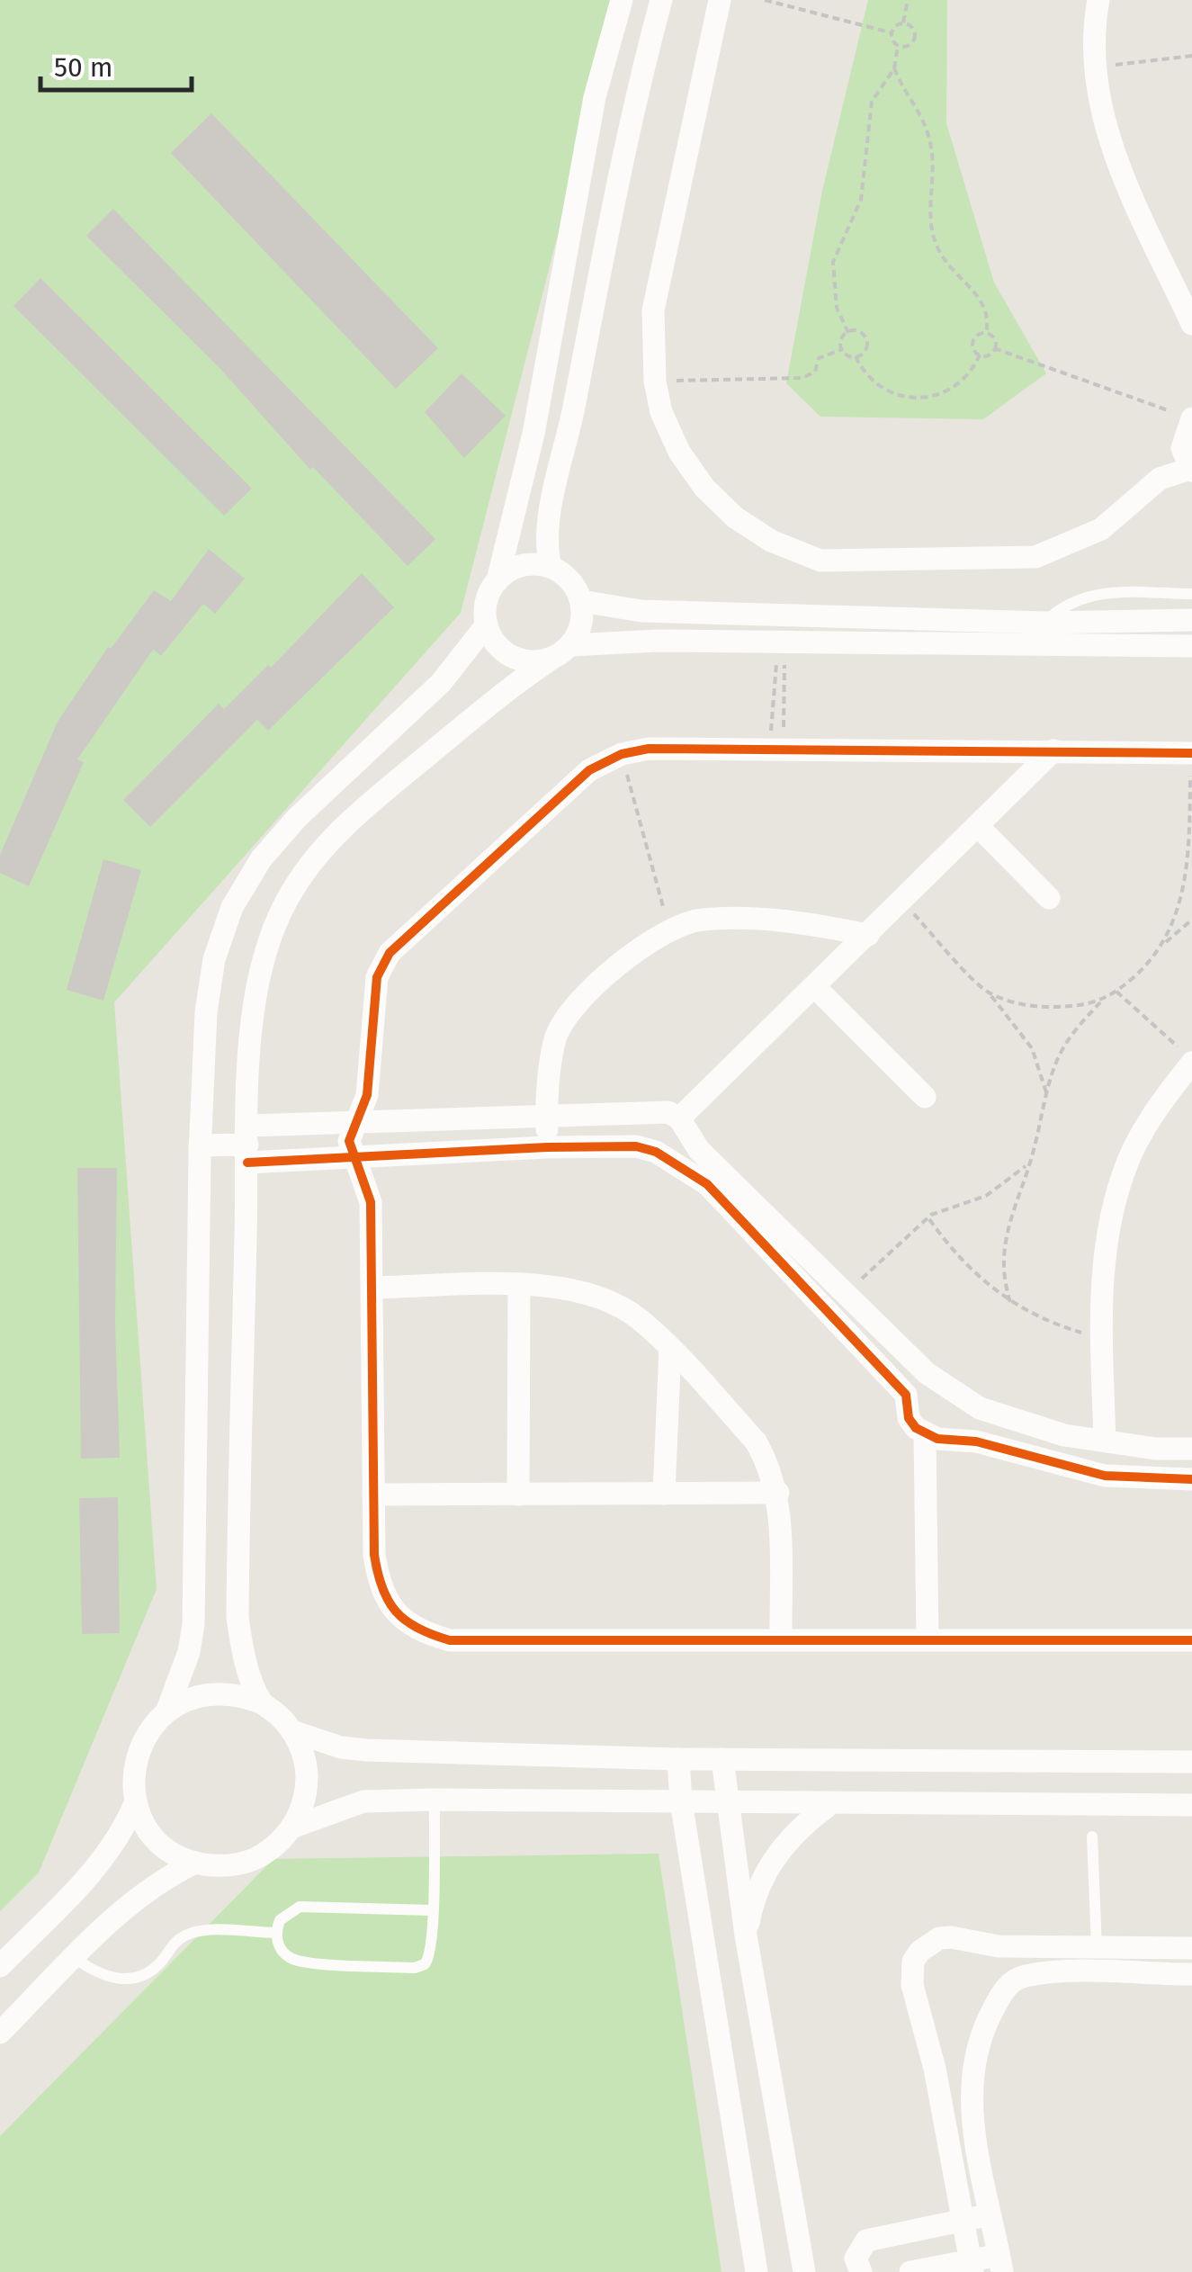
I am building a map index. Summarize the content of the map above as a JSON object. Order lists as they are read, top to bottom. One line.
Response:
{"scale_bar":"50 m"}
